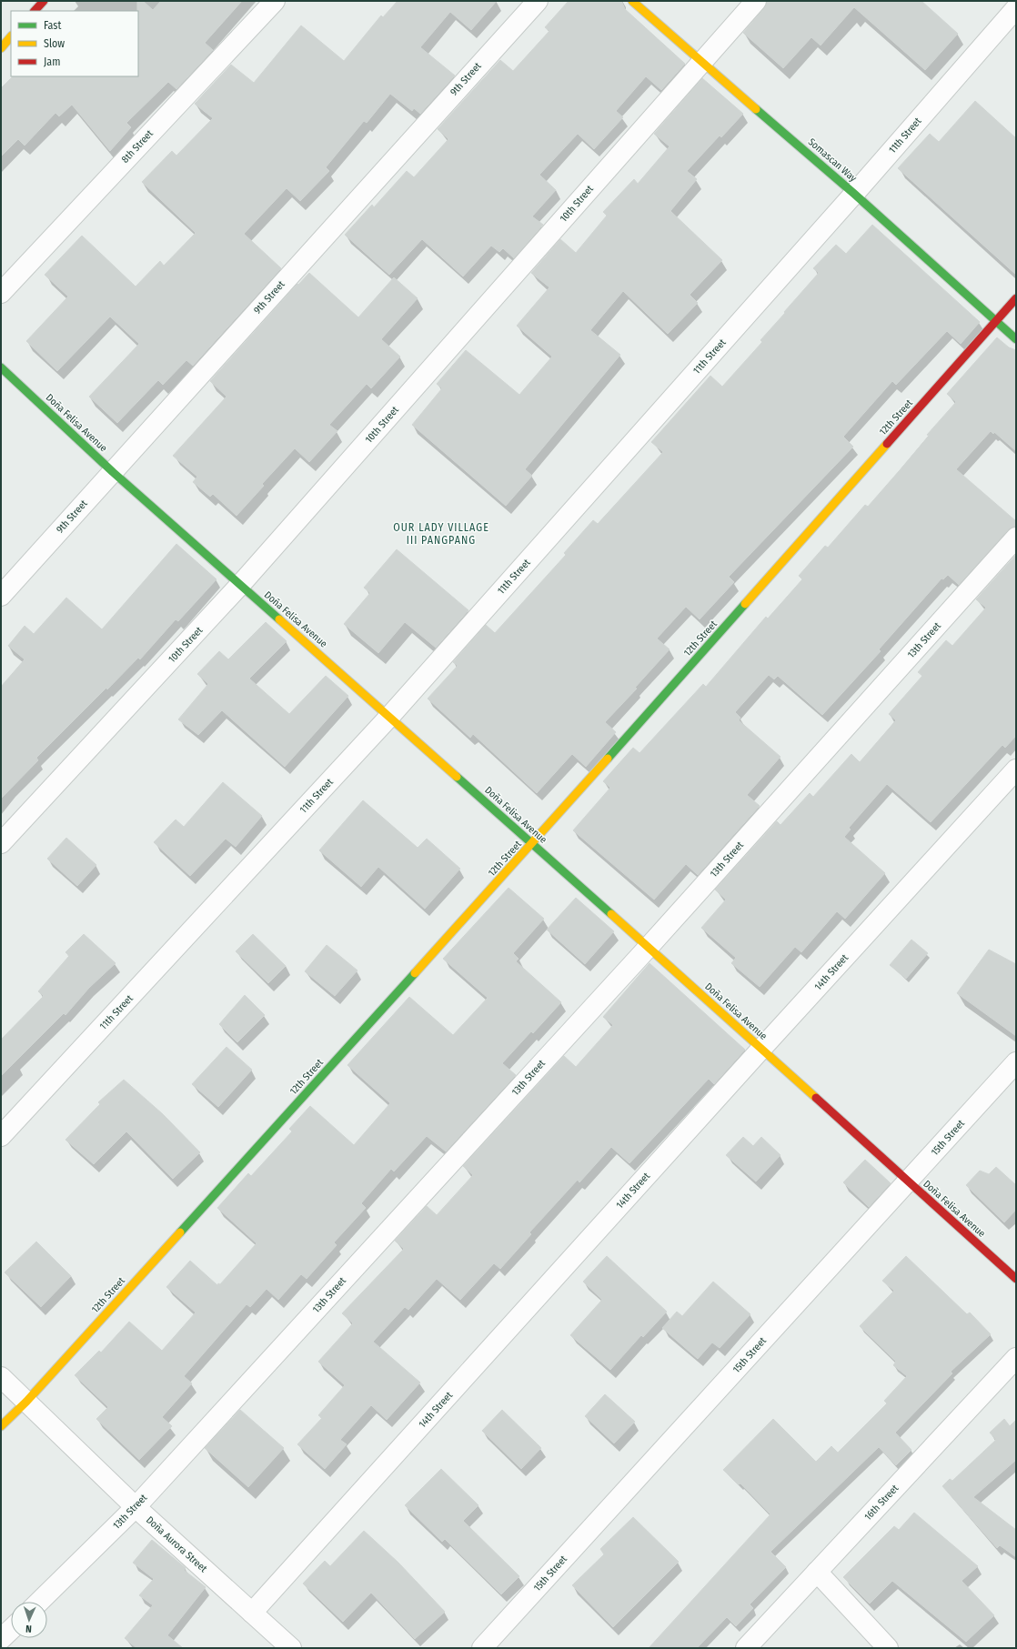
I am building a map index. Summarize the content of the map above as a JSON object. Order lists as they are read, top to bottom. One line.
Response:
{"streets":{"street":["9th Street","11th Street","8th Street","Somascan Way","10th Street","12th Street","Doña Felisa Avenue","13th Street","14th Street","15th Street","16th Street","Doña Aurora Street"]},"crossings":[["9th Street","Doña Felisa Avenue"],["11th Street","Somascan Way"],["11th Street","Doña Felisa Avenue"],["Somascan Way","10th Street"],["Somascan Way","12th Street"],["10th Street","Doña Felisa Avenue"],["12th Street","Doña Felisa Avenue"],["12th Street","Doña Aurora Street"],["Doña Felisa Avenue","13th Street"],["Doña Felisa Avenue","14th Street"],["Doña Felisa Avenue","15th Street"],["13th Street","Doña Aurora Street"],["14th Street","Doña Aurora Street"]],"districts":["OUR LADY VILLAGE III PANGPANG"],"legend":["Fast","Slow","Jam"],"north":"bottom"}
